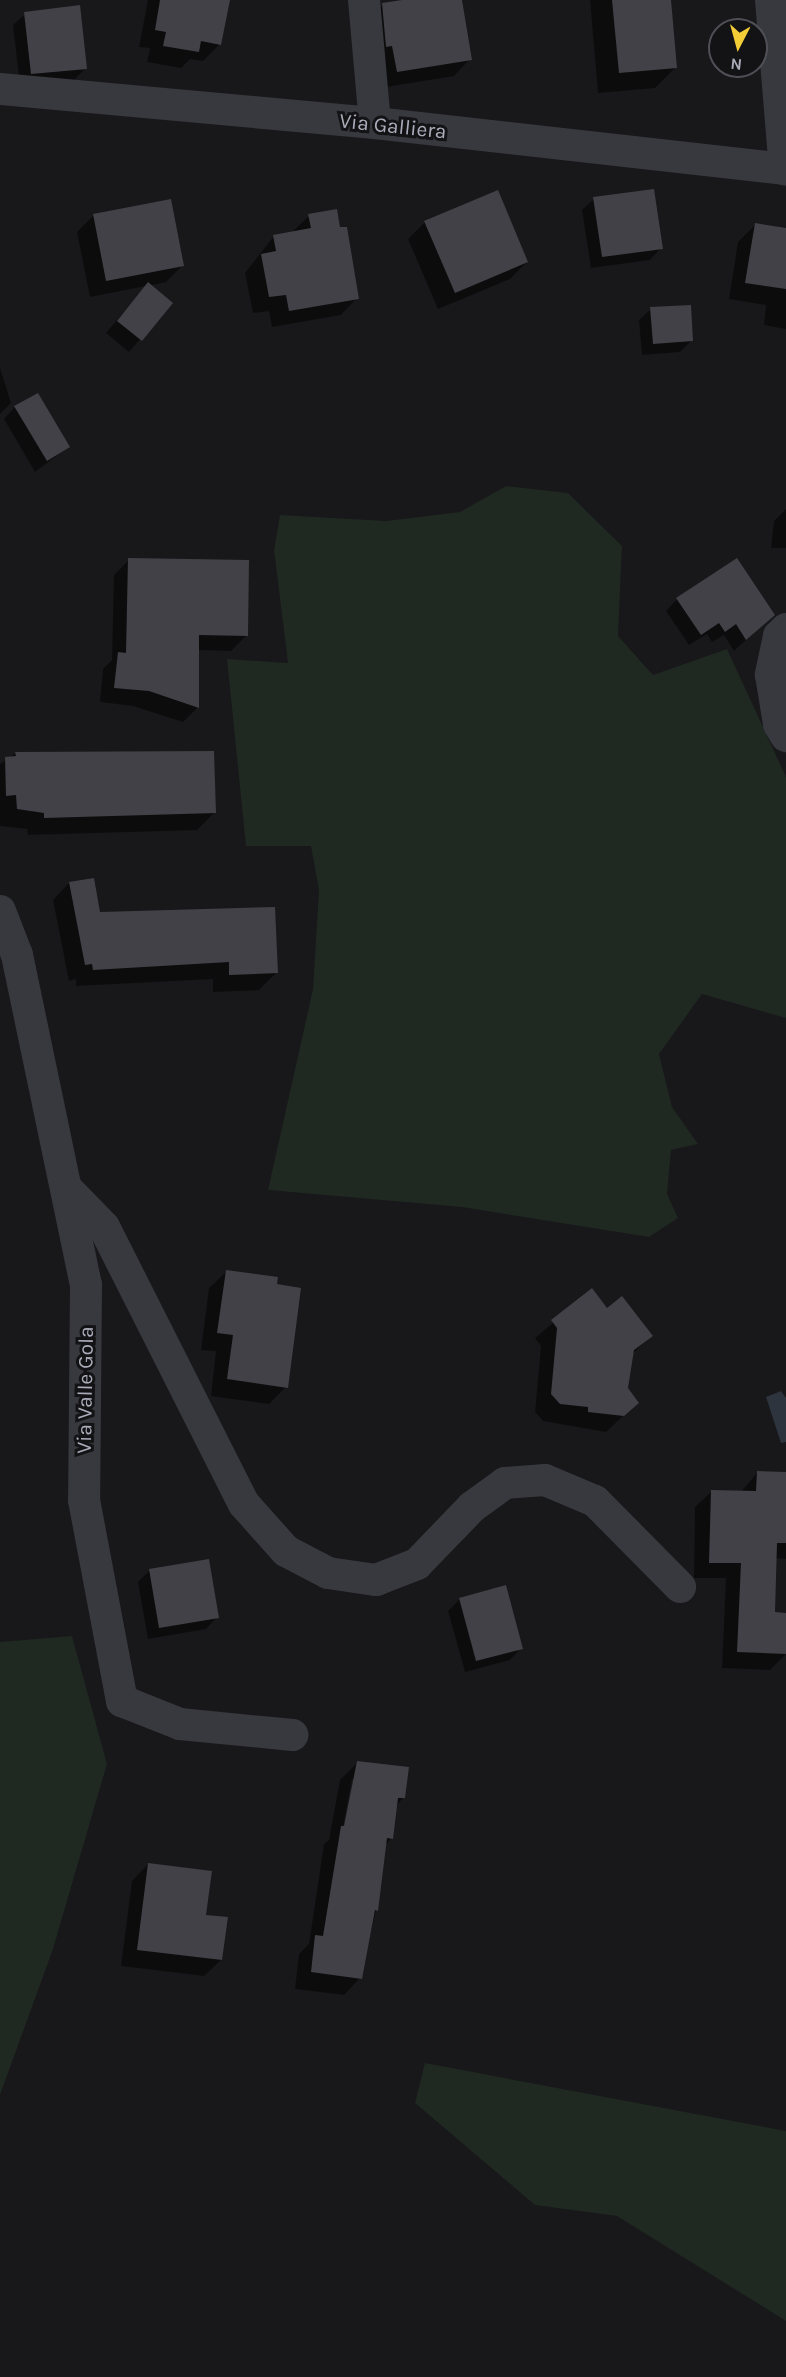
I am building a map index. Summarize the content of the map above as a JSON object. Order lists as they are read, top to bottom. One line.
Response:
{"streets":{"street":["Via Galliera","Via Valle Gola"]},"north":"bottom"}
